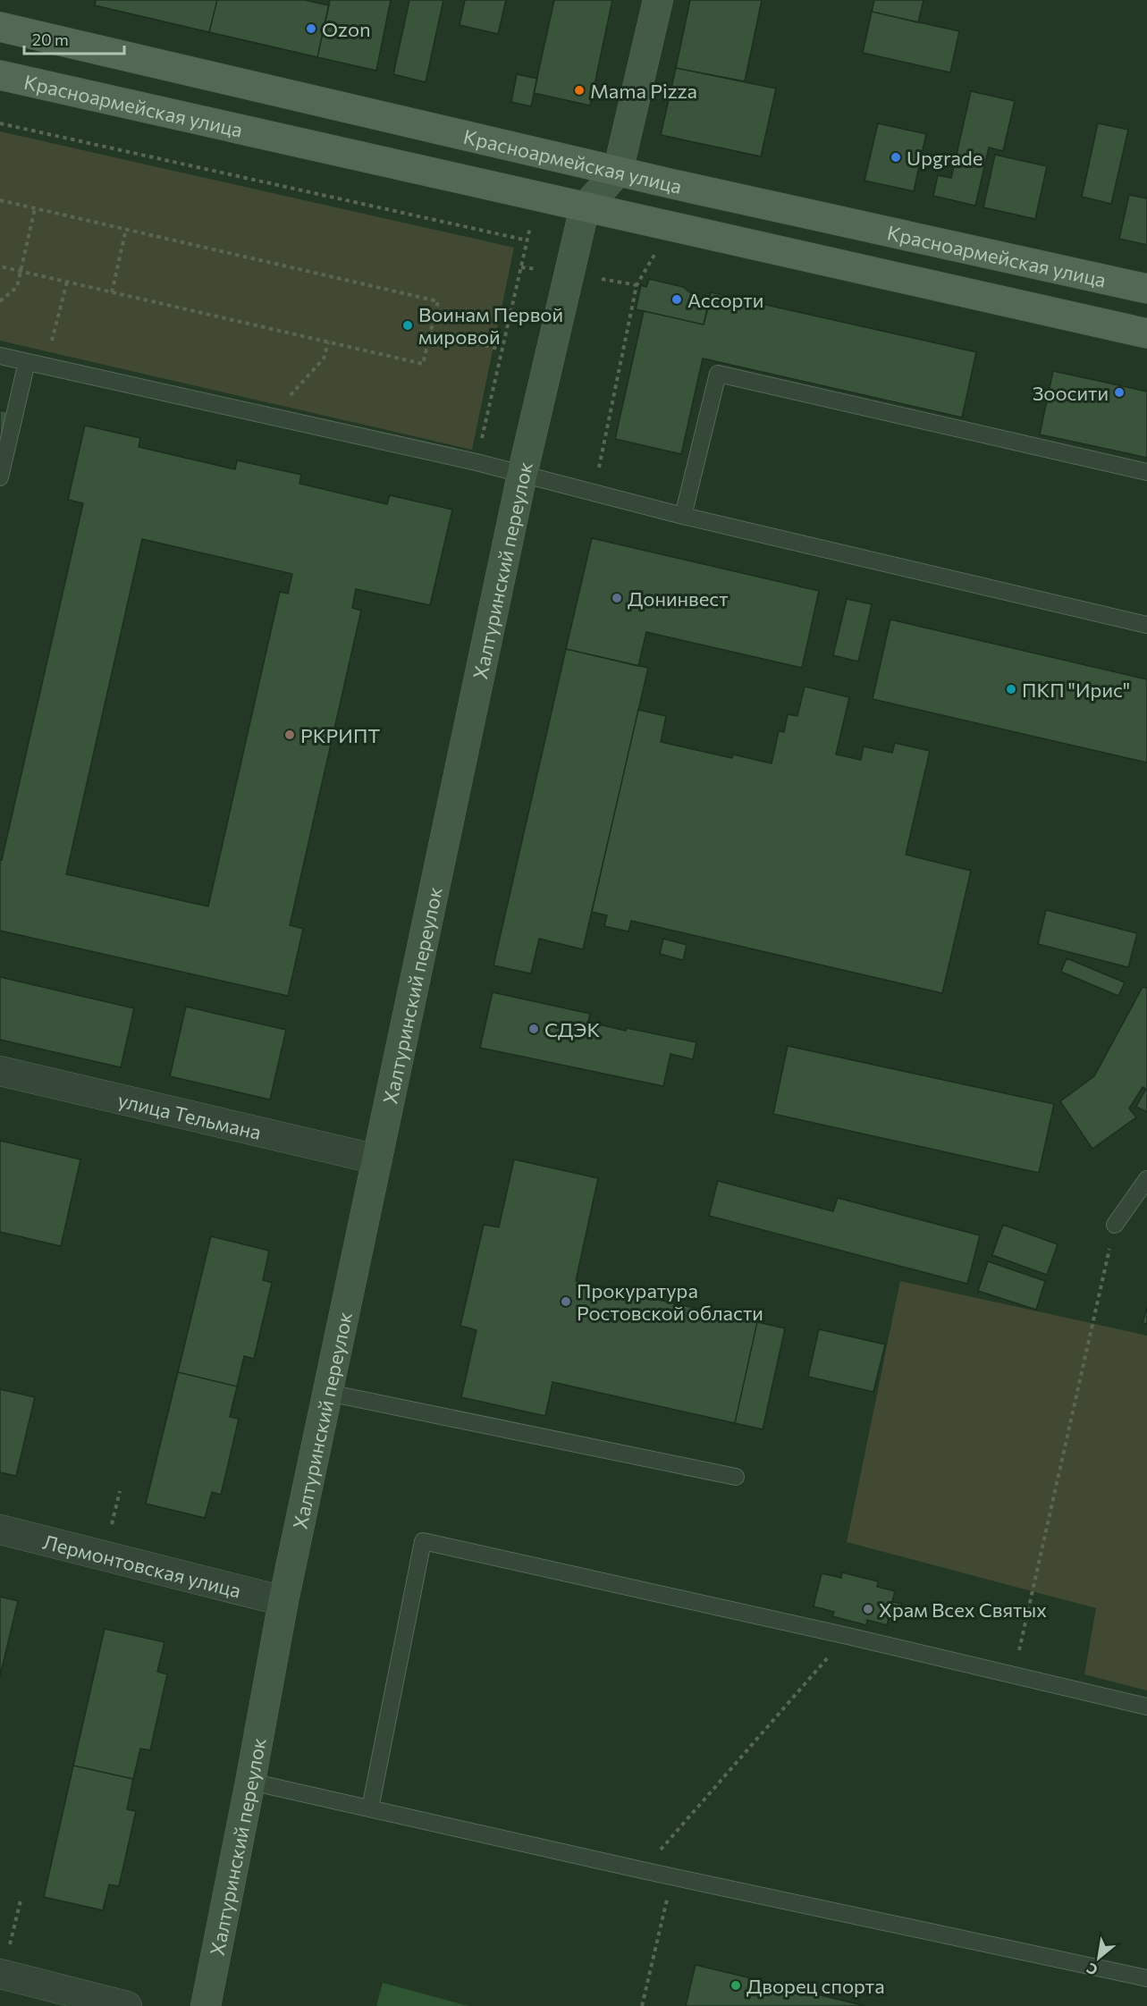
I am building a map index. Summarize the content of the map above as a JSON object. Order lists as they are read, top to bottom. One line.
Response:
{"streets":{"main road":["Красноармейская улица"],"street":["Халтуринский переулок","улица Тельмана","Лермонтовская улица"]},"crossings":[["Красноармейская улица","Халтуринский переулок"],["Халтуринский переулок","улица Тельмана"],["Халтуринский переулок","Лермонтовская улица"]],"places":["Ozon","Mama Pizza","Upgrade","Ассорти","Воинам Первой мировой","Зоосити","Донинвест","ПКП \"Ирис\"","РКРИПТ","СДЭК","Прокуратура Ростовской области","Храм Всех Святых","Дворец спорта"],"scale_bar":"20 m","north":"bottom left"}
